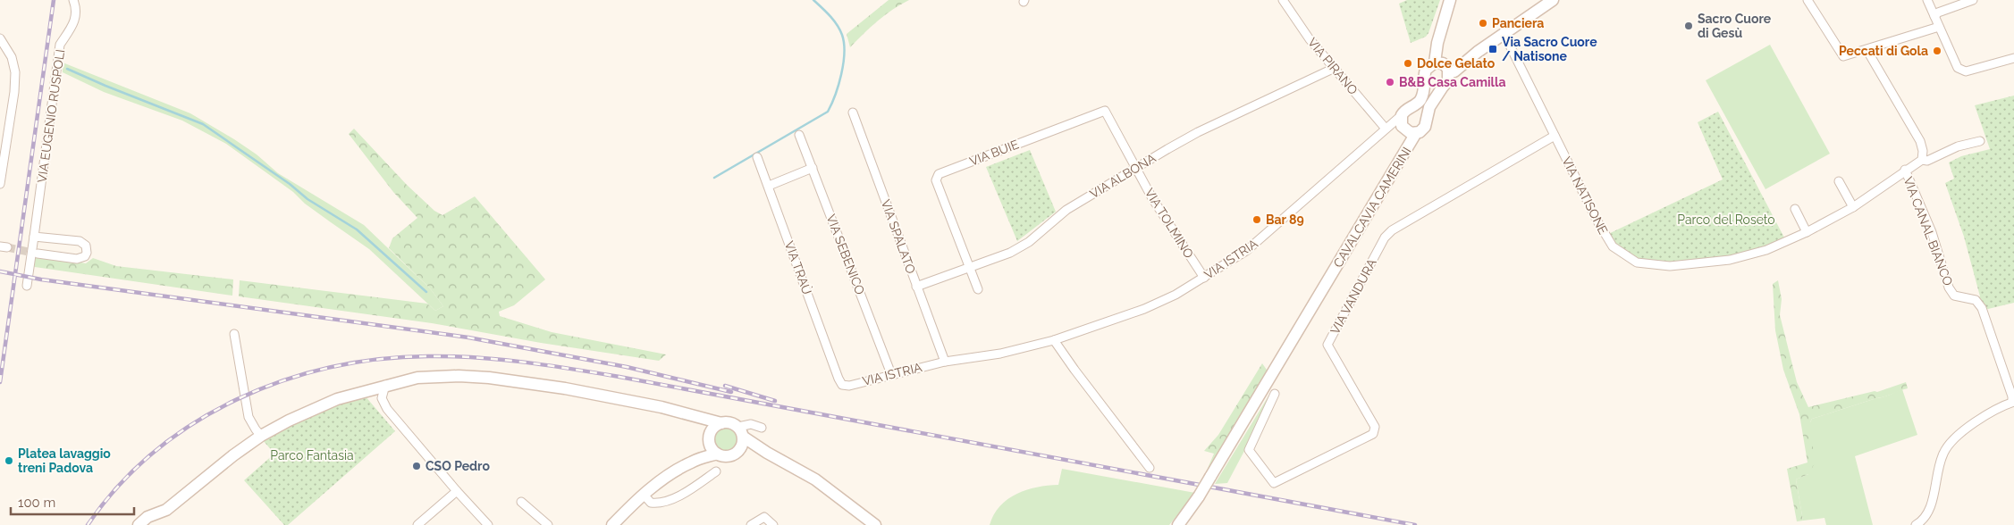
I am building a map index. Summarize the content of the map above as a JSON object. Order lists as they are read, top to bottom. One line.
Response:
{"streets":{"main road":["CAVALCAVIA CAMERINI"],"street":["VIA PIRANO","VIA EUGENIO RUSPOLI","VIA BUIE","VIA ALBONA","VIA NATISONE","VIA TOLMINO","VIA CANAL BIANCO","VIA SPALATO","VIA SEBENICO","VIA ISTRIA","VIA TRAÙ","VIA VANDURA"]},"crossings":[["VIA PIRANO","VIA ALBONA"],["VIA PIRANO","VIA ISTRIA"],["VIA BUIE","VIA ALBONA"],["VIA BUIE","VIA TOLMINO"],["VIA ALBONA","VIA TOLMINO"],["VIA ALBONA","VIA SPALATO"],["VIA NATISONE","VIA CANAL BIANCO"],["VIA NATISONE","VIA VANDURA"],["CAVALCAVIA CAMERINI","VIA ISTRIA"],["VIA TOLMINO","VIA ISTRIA"],["VIA SPALATO","VIA ISTRIA"],["VIA SEBENICO","VIA ISTRIA"],["VIA ISTRIA","VIA TRAÙ"]],"parks":["Parco del Roseto","Parco Fantasia"],"places":{"other":["Panciera","Sacro Cuore di Gesù","Peccati di Gola","Dolce Gelato","B&B Casa Camilla","Bar 89","Platea lavaggio treni Padova","CSO Pedro"],"transit":["Via Sacro Cuore / Natisone"]},"scale_bar":"100 m"}
